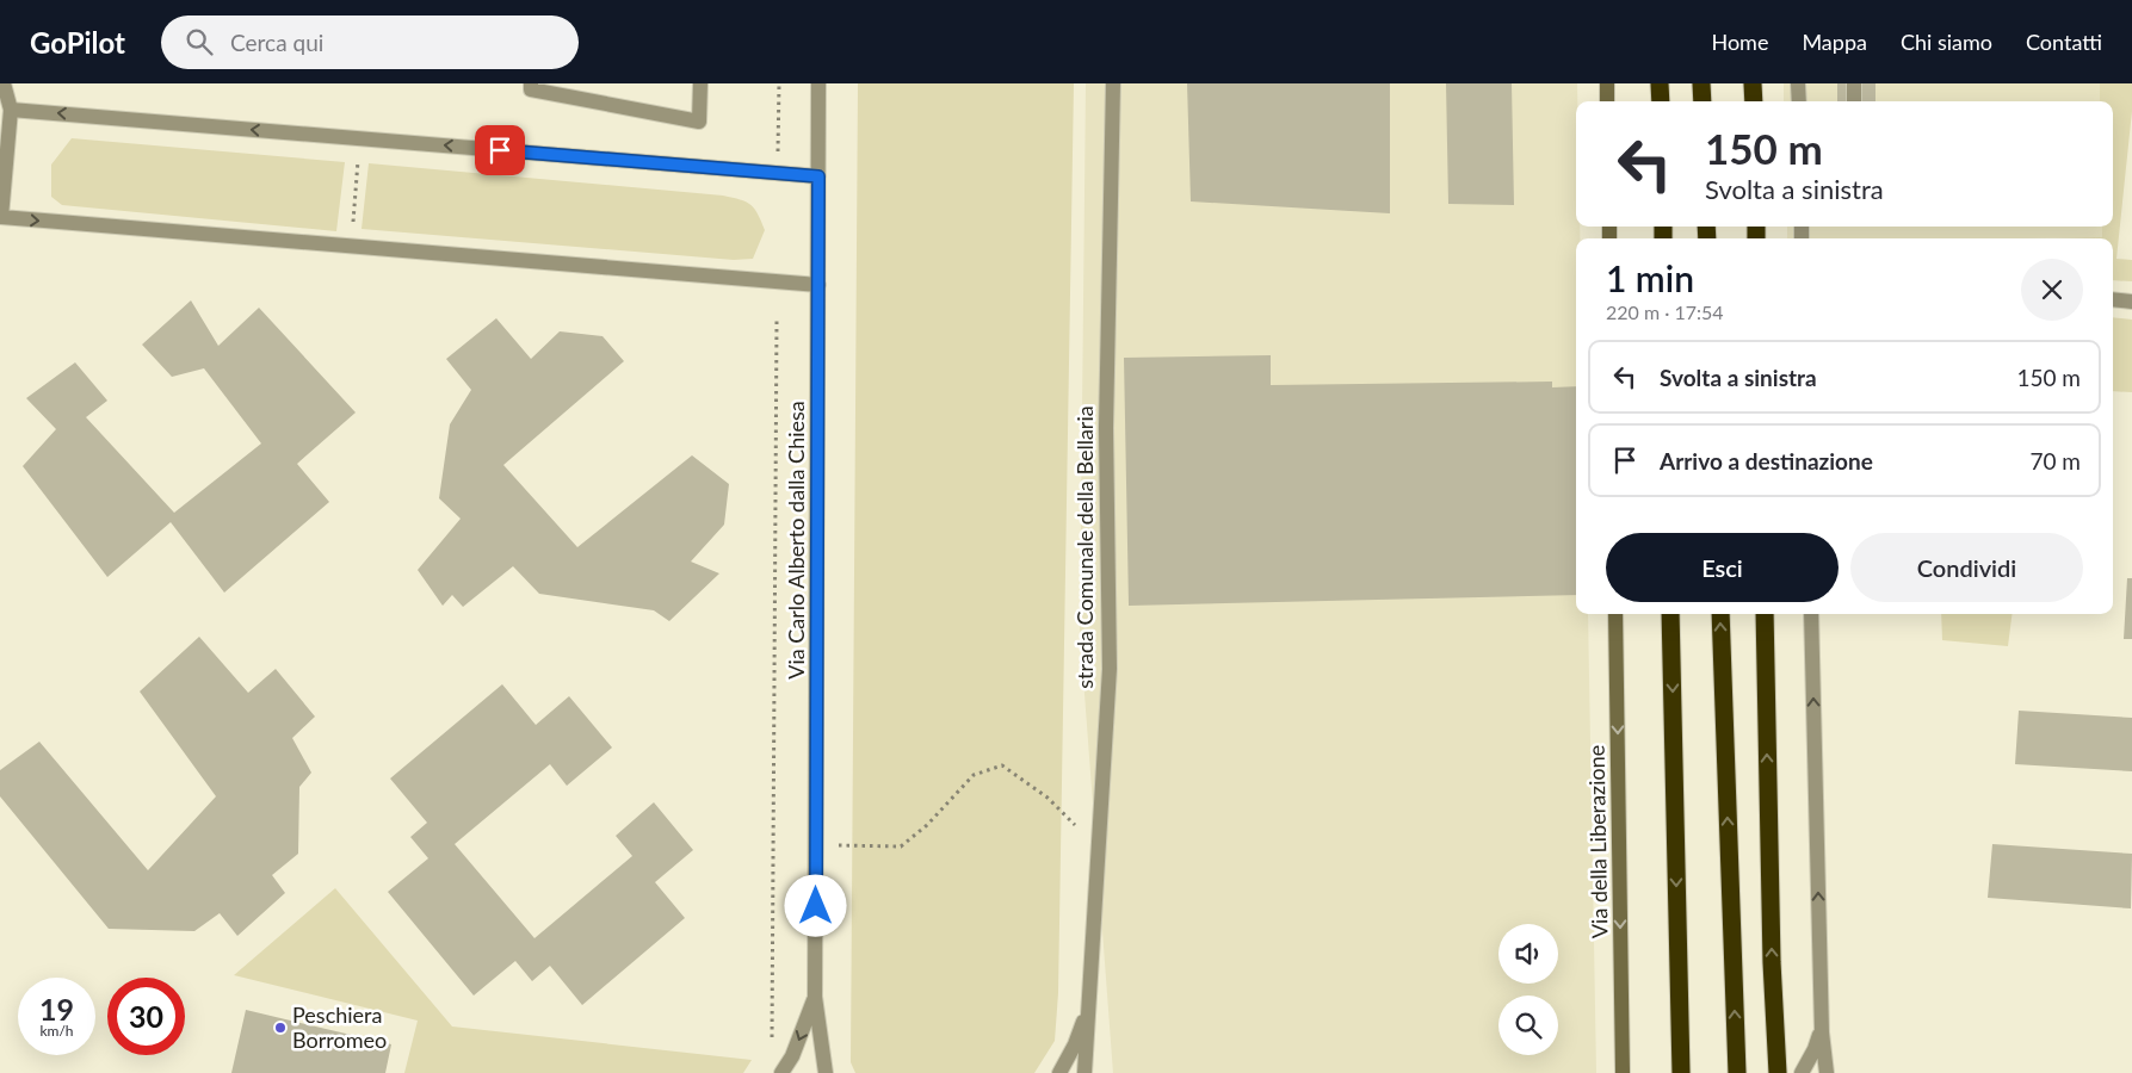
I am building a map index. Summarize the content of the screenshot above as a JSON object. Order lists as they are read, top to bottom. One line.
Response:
{"streets":{"street":["Via Carlo Alberto dalla Chiesa","strada Comunale della Bellaria","Via della Liberazione"]},"one_way":["Via della Liberazione"],"places":["Peschiera Borromeo"],"page":{"header":"GoPilot","search":"Cerca qui","nav":["Home","Mappa","Chi siamo","Contatti"],"turn":["150 m","Svolta a sinistra"],"heading":["1 min","220 m · 17:54"],"list":[{"name":"Svolta a sinistra","value":"150 m"},{"name":"Arrivo a destinazione","value":"70 m"}],"buttons":["Esci","Condividi"],"speed":"19 km/h","limit":"30"}}
